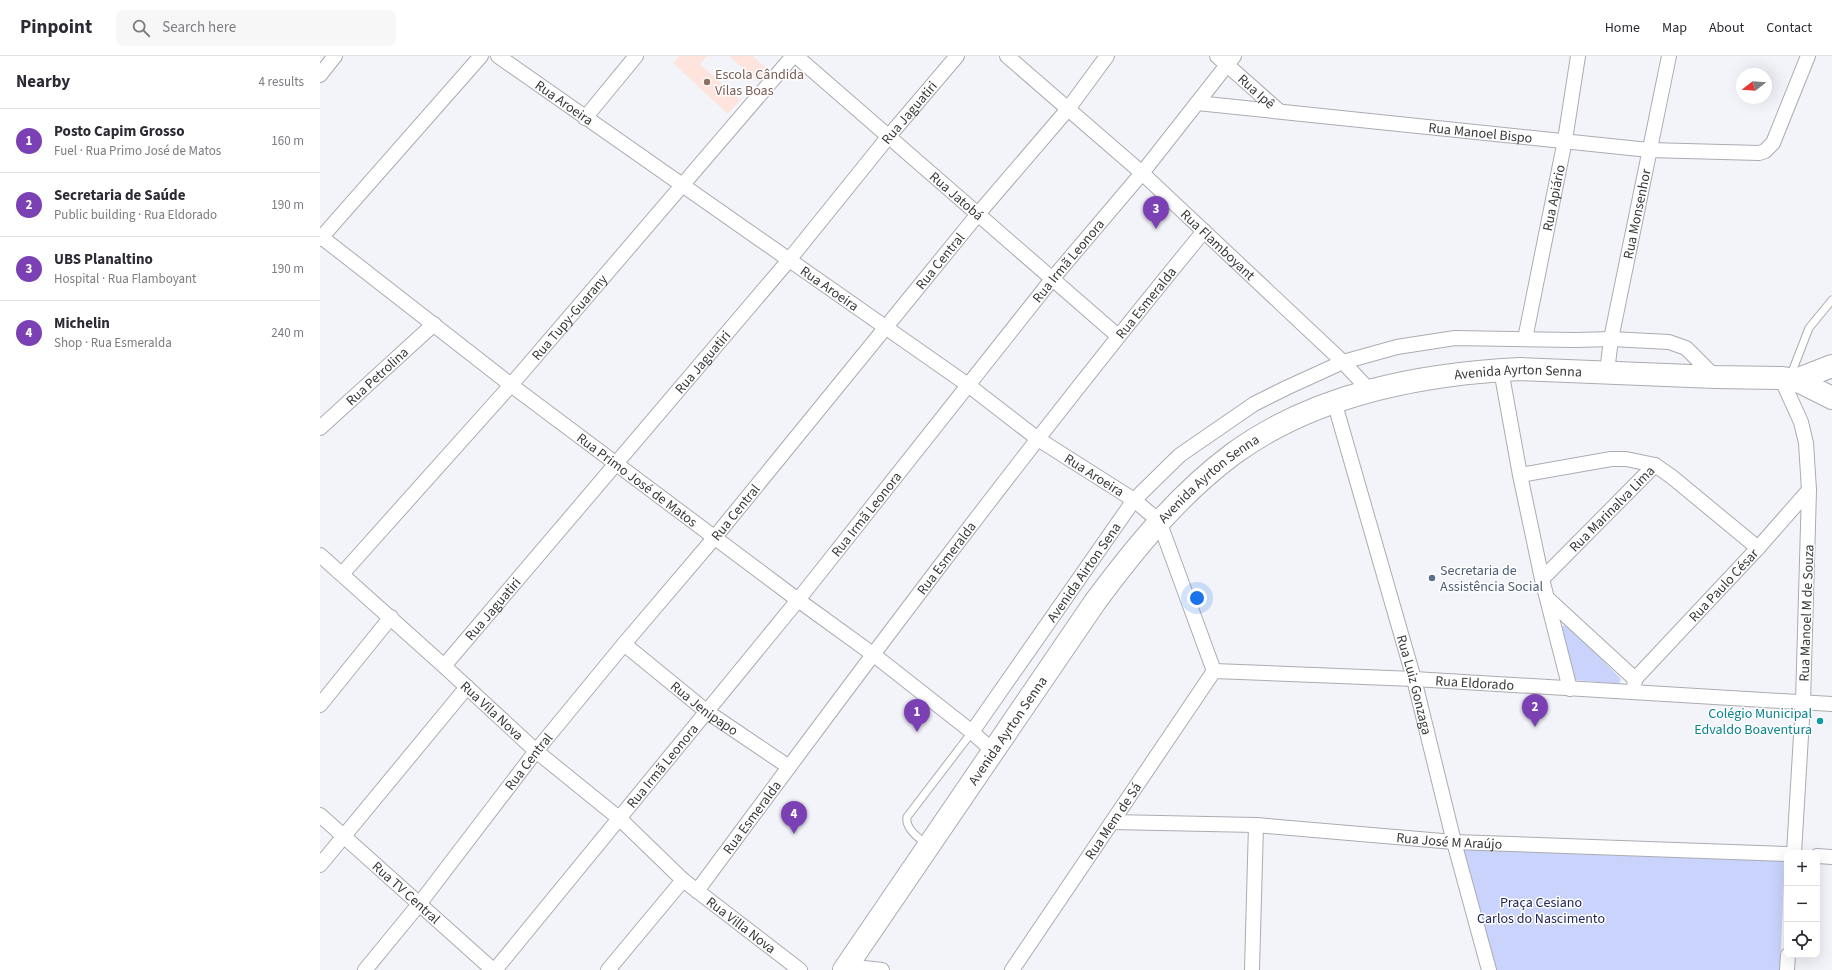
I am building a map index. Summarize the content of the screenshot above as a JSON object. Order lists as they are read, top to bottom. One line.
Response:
{"streets":{"highway":["Avenida Ayrton Senna"],"street":["Rua Ipê","Rua Aroeira","Rua Jaguatiri","Rua Manoel Bispo","Rua Jatobá","Rua Apiário","Rua Monsenhor","Rua Flamboyant","Rua Central","Rua Irmã Leonora","Rua Esmeralda","Rua Tupy-Guarany","Rua Petrolina","Rua Primo José de Matos","Rua Marinalva Lima","Avenida Airton Sena","Rua Paulo César","Rua Manoel M de Souza","Rua Eldorado","Rua Luiz Gonzaga","Rua Jenipapo","Rua Vila Nova","Rua Mem de Sá","Rua José M Araújo","Rua TV Central","Rua Villa Nova"]},"crossings":[["Rua Ipê","Rua Manoel Bispo"],["Rua Ipê","Rua Irmã Leonora"],["Rua Aroeira","Rua Jaguatiri"],["Rua Aroeira","Rua Central"],["Rua Aroeira","Rua Irmã Leonora"],["Rua Aroeira","Rua Esmeralda"],["Rua Aroeira","Rua Tupy-Guarany"],["Rua Aroeira","Avenida Ayrton Senna"],["Rua Aroeira","Avenida Airton Sena"],["Rua Jaguatiri","Rua Jatobá"],["Rua Jaguatiri","Rua Primo José de Matos"],["Rua Jaguatiri","Rua Vila Nova"],["Rua Manoel Bispo","Rua Apiário"],["Rua Manoel Bispo","Rua Monsenhor"],["Rua Manoel Bispo","Rua Irmã Leonora"],["Rua Jatobá","Rua Central"],["Rua Jatobá","Rua Irmã Leonora"],["Rua Jatobá","Rua Esmeralda"],["Rua Jatobá","Rua Tupy-Guarany"],["Rua Apiário","Avenida Airton Sena"],["Rua Monsenhor","Avenida Ayrton Senna"],["Rua Monsenhor","Avenida Airton Sena"],["Rua Flamboyant","Rua Central"],["Rua Flamboyant","Rua Irmã Leonora"],["Rua Flamboyant","Rua Esmeralda"],["Rua Flamboyant","Avenida Ayrton Senna"],["Rua Flamboyant","Avenida Airton Sena"],["Rua Central","Rua Primo José de Matos"],["Rua Central","Rua Jenipapo"],["Rua Central","Rua Vila Nova"],["Rua Central","Rua TV Central"],["Rua Irmã Leonora","Rua Primo José de Matos"],["Rua Irmã Leonora","Rua Jenipapo"],["Rua Irmã Leonora","Rua Vila Nova"],["Rua Irmã Leonora","Rua TV Central"],["Rua Esmeralda","Rua Primo José de Matos"],["Rua Esmeralda","Rua Jenipapo"],["Rua Esmeralda","Rua Villa Nova"],["Rua Tupy-Guarany","Rua Primo José de Matos"],["Rua Tupy-Guarany","Rua Vila Nova"],["Avenida Ayrton Senna","Rua Primo José de Matos"],["Avenida Ayrton Senna","Avenida Airton Sena"],["Avenida Ayrton Senna","Rua Manoel M de Souza"],["Avenida Ayrton Senna","Rua Luiz Gonzaga"],["Rua Petrolina","Rua Primo José de Matos"],["Rua Primo José de Matos","Avenida Airton Sena"],["Rua Marinalva Lima","Rua Paulo César"],["Rua Paulo César","Rua Manoel M de Souza"],["Rua Paulo César","Rua Eldorado"],["Rua Manoel M de Souza","Rua Eldorado"],["Rua Eldorado","Rua Luiz Gonzaga"],["Rua Eldorado","Rua Mem de Sá"],["Rua Luiz Gonzaga","Rua José M Araújo"],["Rua Vila Nova","Rua Villa Nova"],["Rua Mem de Sá","Rua José M Araújo"]],"parks":["Praça Cesiano Carlos do Nascimento"],"places":["Escola Cândida Vilas Boas","Secretaria de Assistência Social","Colégio Municipal Edvaldo Boaventura"],"north":"left","page":{"header":"Pinpoint","search":"Search here","nav":["Home","Map","About","Contact"],"heading":["Nearby","4 results"],"list":[{"mark":"1","name":"Posto Capim Grosso","note":"Fuel · Rua Primo José de Matos","value":"160 m"},{"mark":"2","name":"Secretaria de Saúde","note":"Public building · Rua Eldorado","value":"190 m"},{"mark":"3","name":"UBS Planaltino","note":"Hospital · Rua Flamboyant","value":"190 m"},{"mark":"4","name":"Michelin","note":"Shop · Rua Esmeralda","value":"240 m"}],"pins":["3","2","1","4"],"map_buttons":["+","−"]}}
